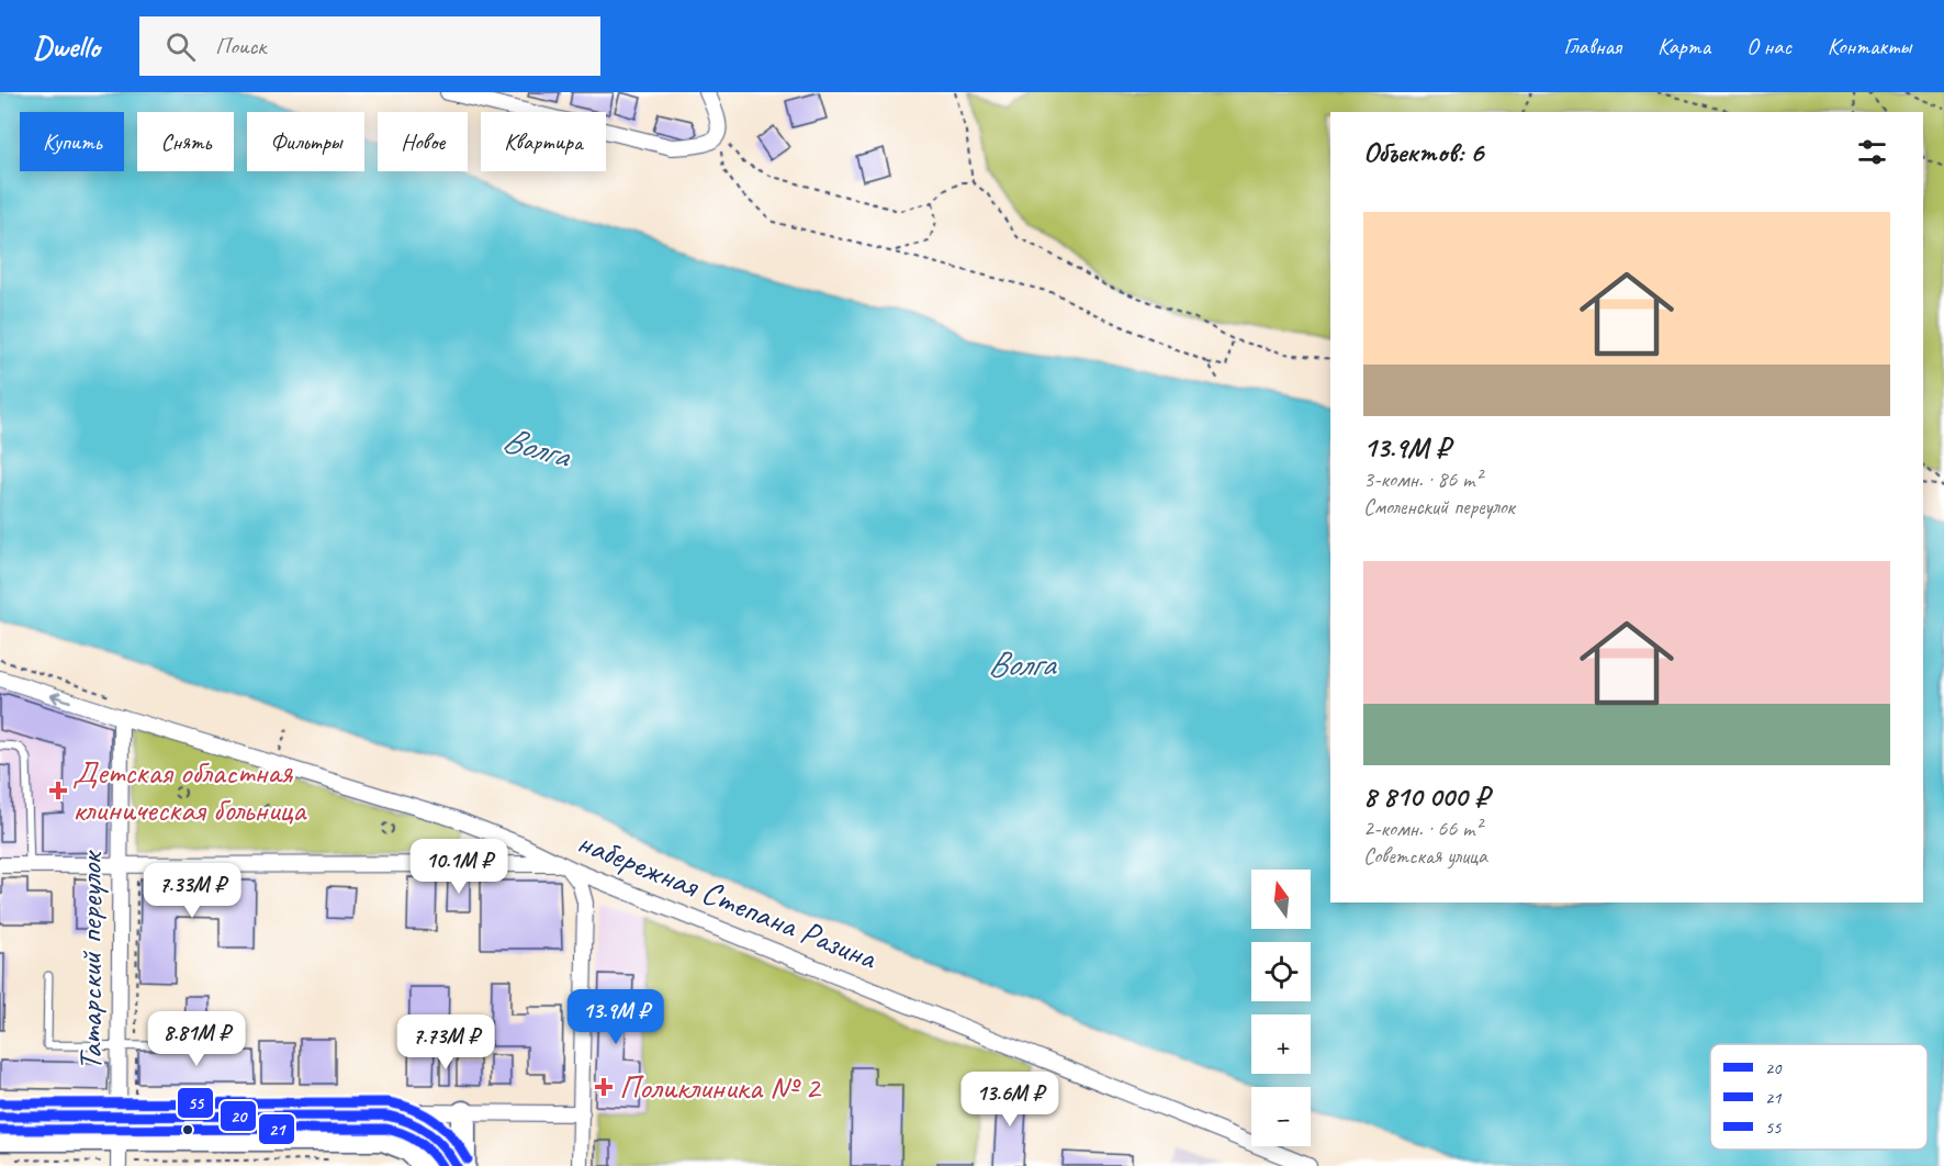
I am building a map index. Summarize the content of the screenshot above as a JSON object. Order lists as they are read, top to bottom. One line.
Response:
{"streets":{"street":["набережная Степана Разина","Татарский переулок"]},"crossings":[["набережная Степана Разина","Татарский переулок"]],"water":["Волга"],"places":{"health":["Детская областная клиническая больница","Поликлиника № 2"]},"lines":["transit line 55","transit line 20","transit line 21"],"legend":["20","21","55"],"north":"top","page":{"header":"Dwello","search":"Поиск","nav":["Главная","Карта","О нас","Контакты"],"chip":["Купить","Снять","Фильтры","Новое","Квартира"],"heading":"Объектов: 6","list":[{"name":"13.9M ₽","note":"3-комн. · 86 m² · Смоленский переулок"},{"name":"8 810 000 ₽","note":"2-комн. · 66 m² · Советская улица"}],"price":["10.1M ₽","7.33M ₽","13.9M ₽","8.81M ₽","7.73M ₽","13.6M ₽"],"map_buttons":["+","−"]}}
